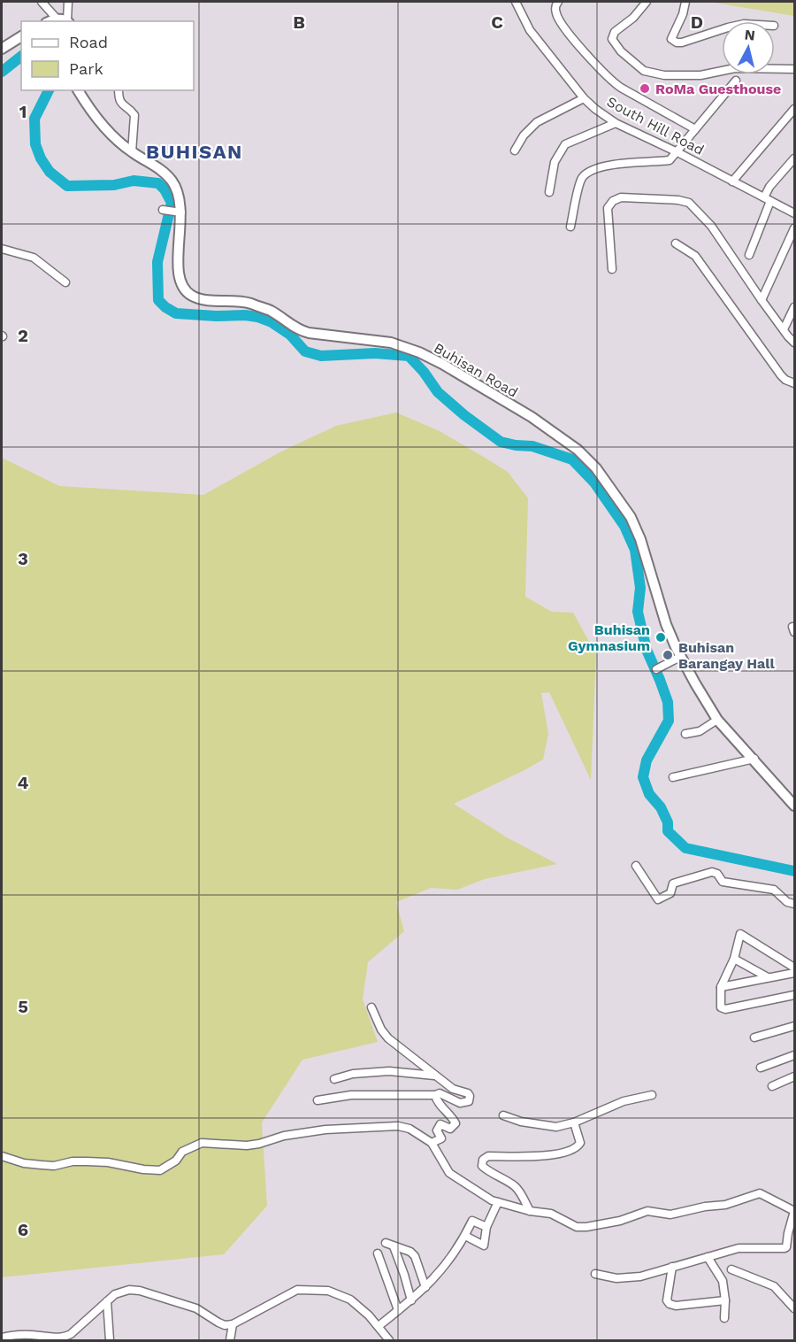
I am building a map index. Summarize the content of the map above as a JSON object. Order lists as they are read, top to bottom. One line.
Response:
{"streets":{"street":["South Hill Road","Buhisan Road"]},"districts":["BUHISAN"],"places":["RoMa Guesthouse","Buhisan Gymnasium","Buhisan Barangay Hall"],"legend":["Road","Park"],"north":"top","grid":{"columns":["B","C","D"],"rows":["1","2","3","4","5","6"]}}
